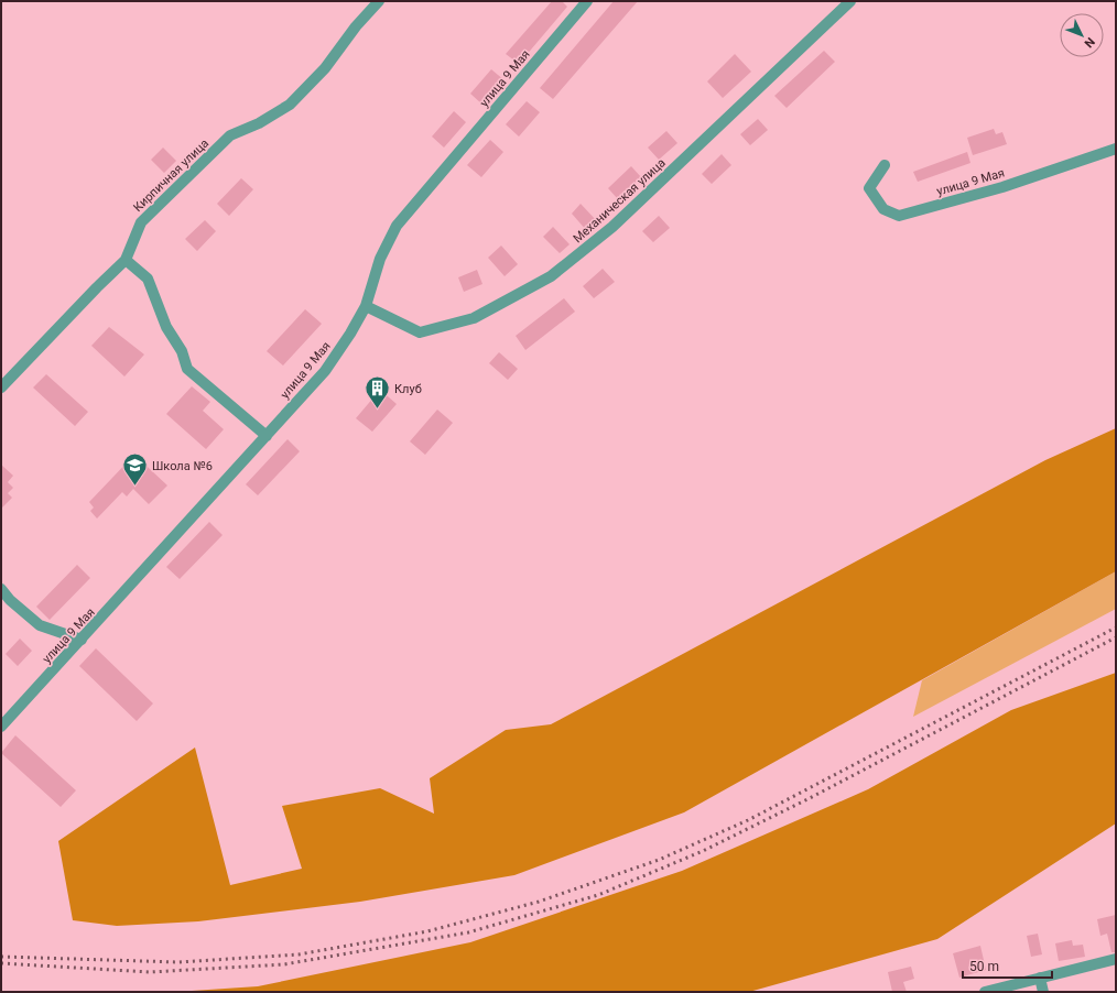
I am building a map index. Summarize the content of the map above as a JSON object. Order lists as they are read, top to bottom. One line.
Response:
{"streets":{"street":["улица 9 Мая","Кирпичная улица","Механическая улица"]},"crossings":[["улица 9 Мая","Механическая улица"]],"places":{"building":["Клуб"],"school or university":["Школа №6"]},"scale_bar":"50 m","north":"bottom right"}
